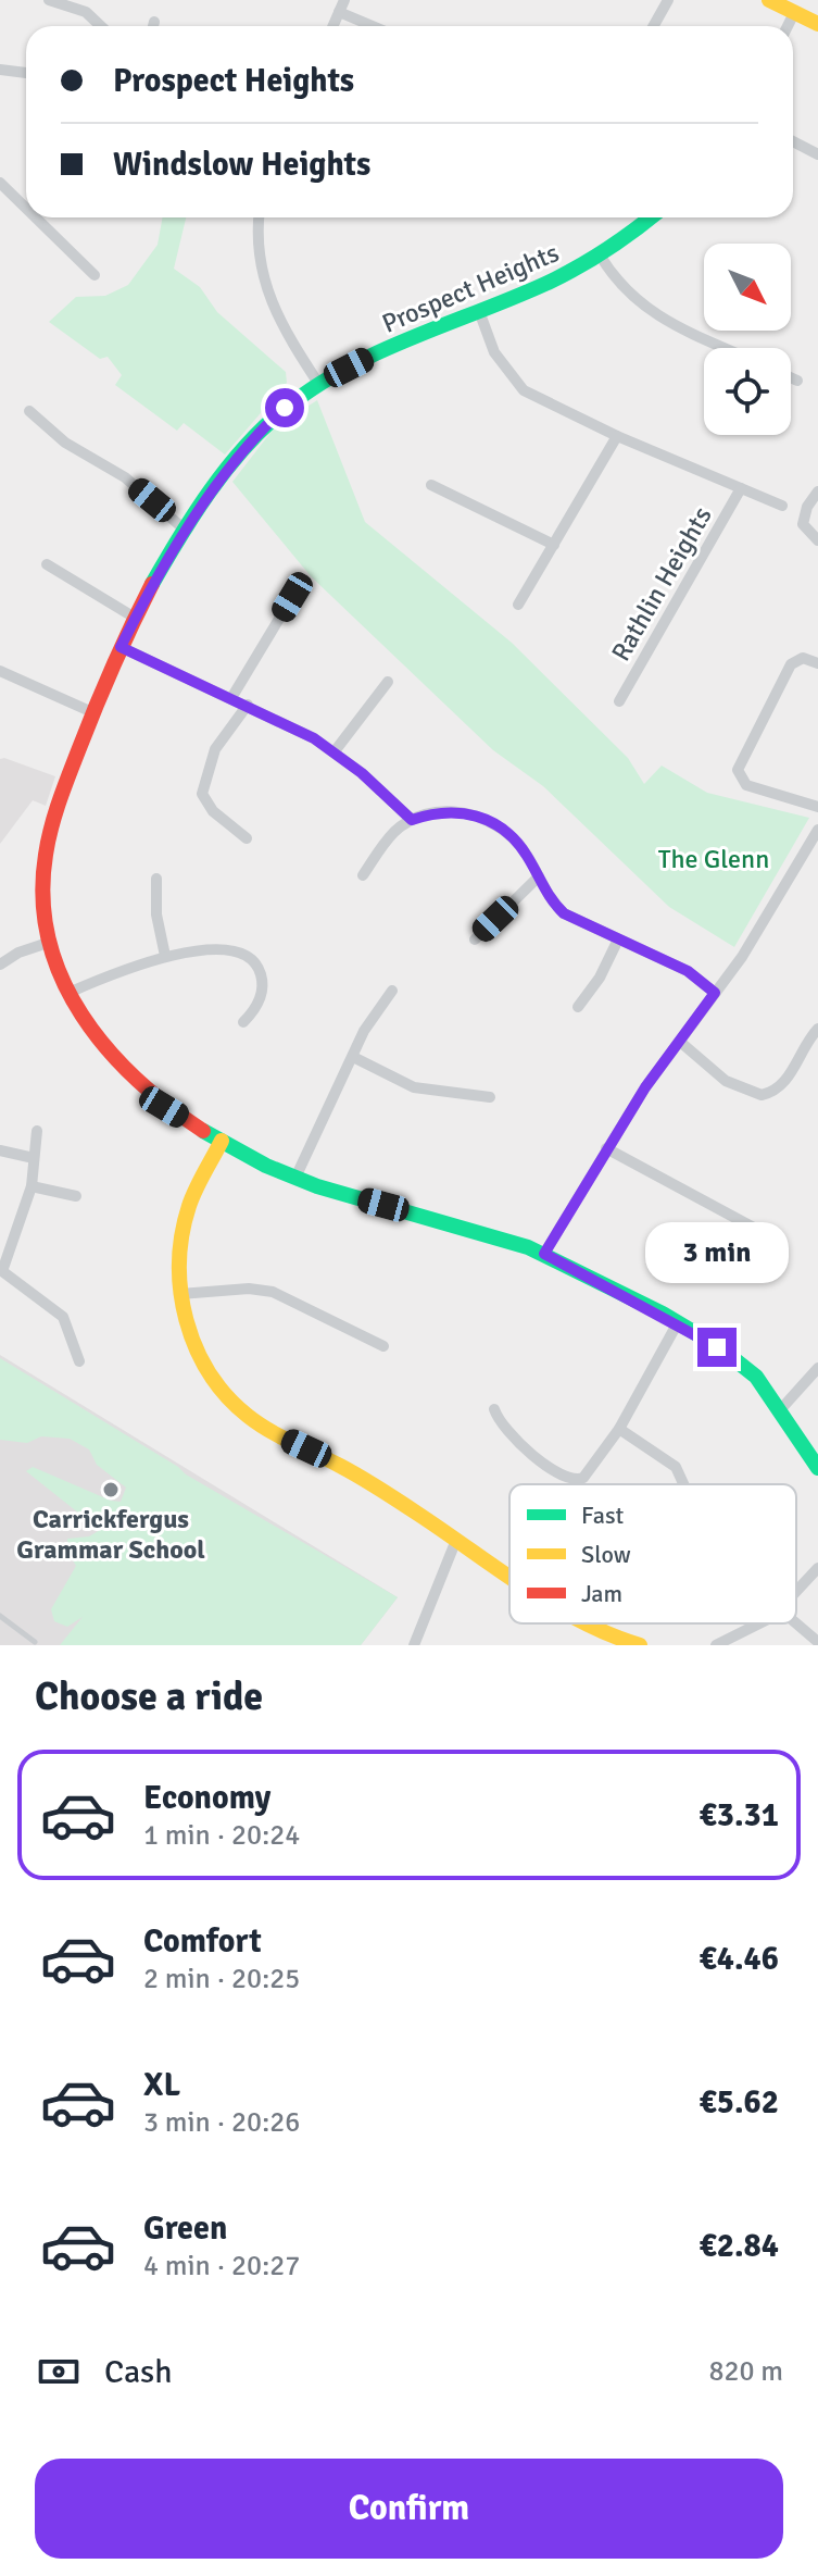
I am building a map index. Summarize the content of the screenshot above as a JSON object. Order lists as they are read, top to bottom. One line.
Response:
{"streets":{"street":["Prospect Heights","Rathlin Heights"]},"parks":["The Glenn"],"places":["Carrickfergus Grammar School"],"legend":["Fast","Slow","Jam"],"north":"bottom right","page":{"banner":["Prospect Heights","Windslow Heights"],"bubble":"3 min","heading":"Choose a ride","list":[{"name":"Economy","note":"1 min · 20:24","value":"€3.31"},{"name":"Comfort","note":"2 min · 20:25","value":"€4.46"},{"name":"XL","note":"3 min · 20:26","value":"€5.62"},{"name":"Green","note":"4 min · 20:27","value":"€2.84"}],"pay":["Cash","820 m"],"buttons":"Confirm"}}
